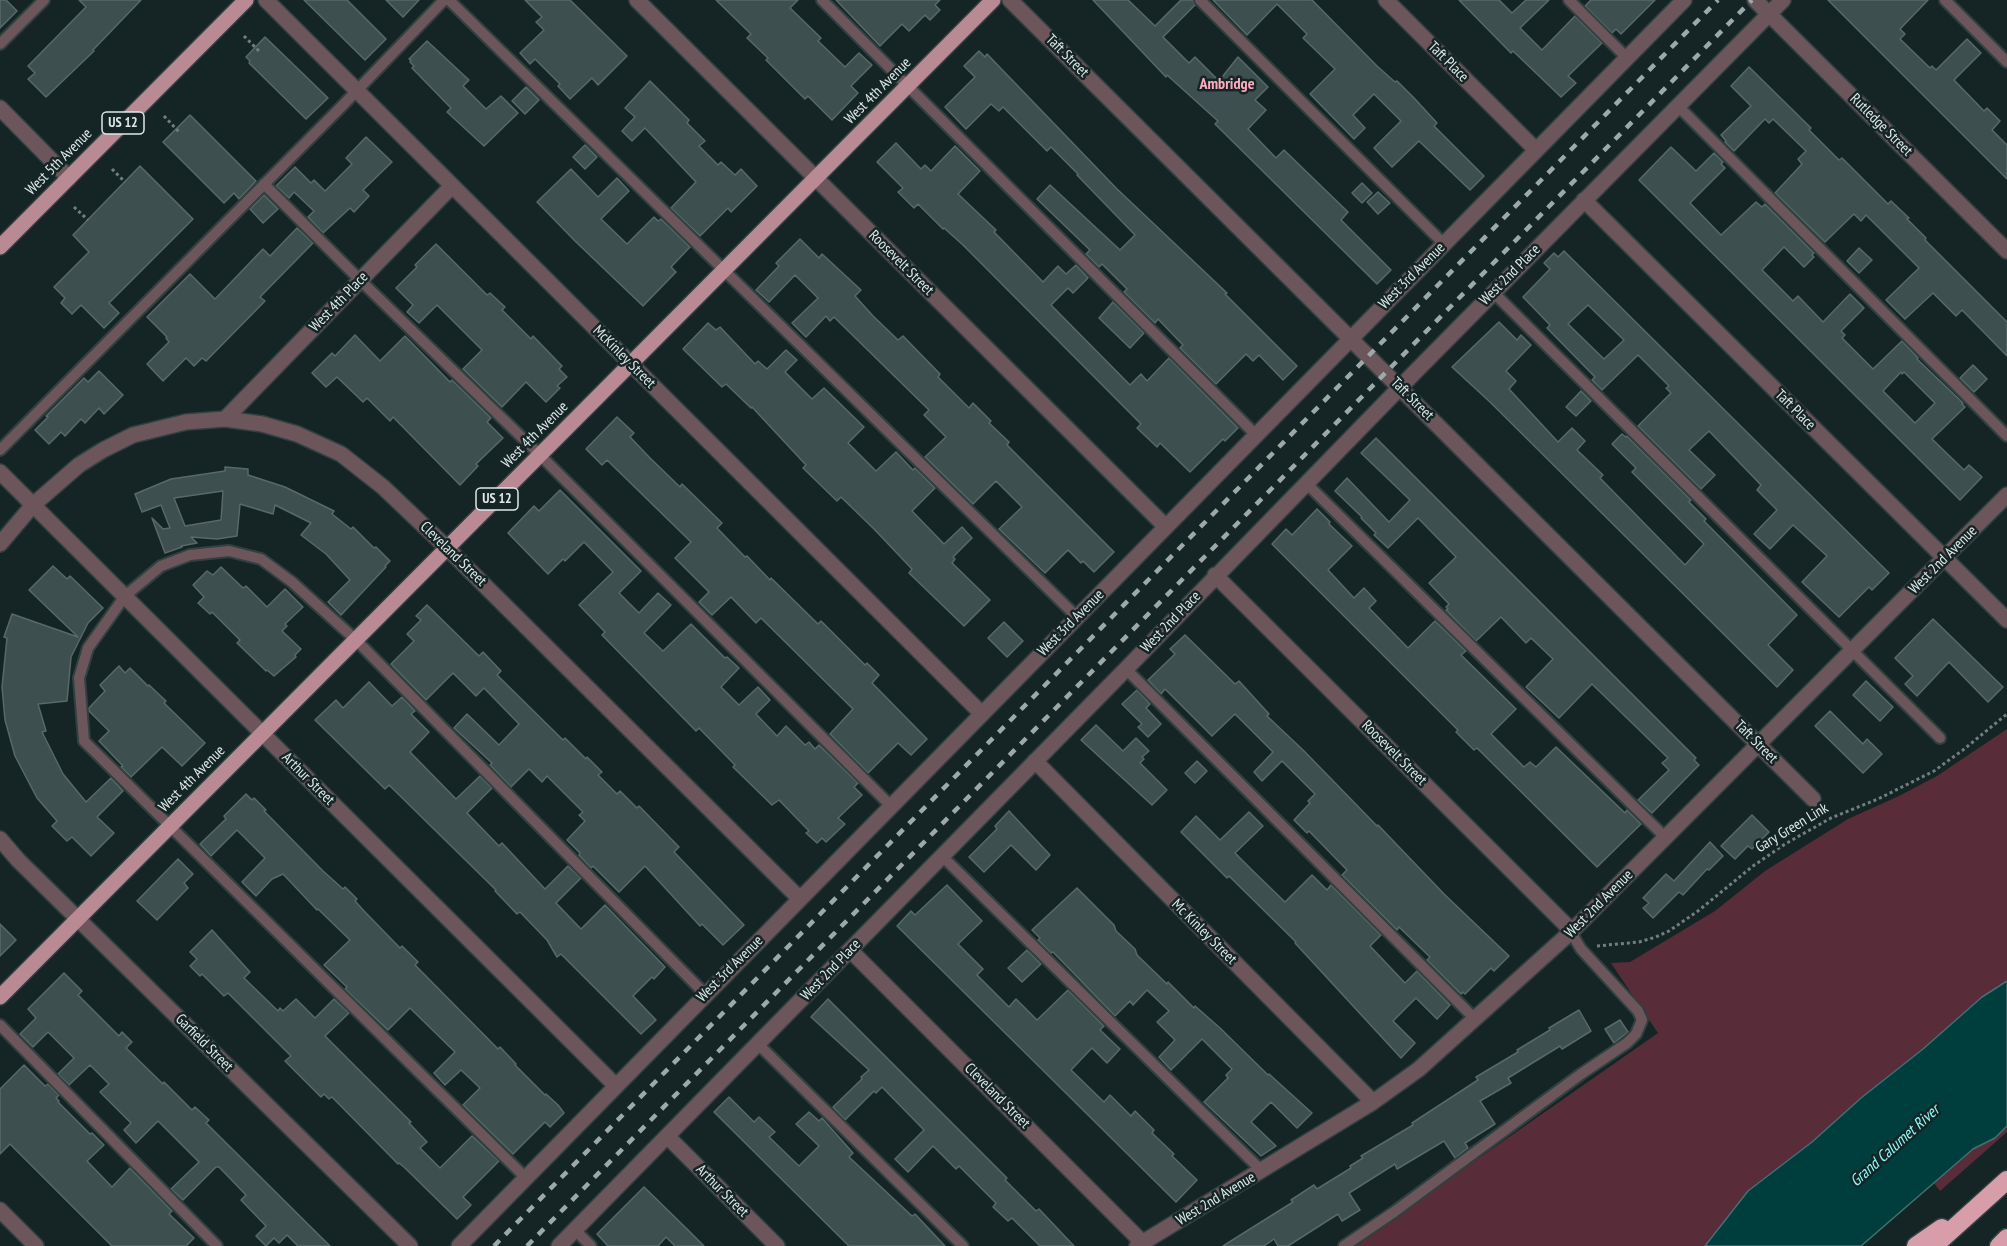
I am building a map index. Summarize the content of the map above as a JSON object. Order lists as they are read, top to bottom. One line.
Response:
{"streets":{"main road":["West 4th Avenue","US 12","West 5th Avenue"],"street":["Taft Street","Taft Place","Rutledge Street","Roosevelt Street","West 2nd Place","West 3rd Avenue","West 4th Place","McKinley Street","Cleveland Street","West 2nd Avenue","Arthur Street","Mc Kinley Street","Garfield Street"],"path":["Gary Green Link"]},"crossings":[["Taft Street","West 2nd Place"],["Taft Street","West 3rd Avenue"],["Taft Street","West 2nd Avenue"],["Taft Place","West 2nd Place"],["Taft Place","West 3rd Avenue"],["Taft Place","West 2nd Avenue"],["West 4th Avenue","Roosevelt Street"],["West 4th Avenue","McKinley Street"],["West 4th Avenue","Cleveland Street"],["West 4th Avenue","Arthur Street"],["West 4th Avenue","Garfield Street"],["Rutledge Street","West 2nd Place"],["Roosevelt Street","West 2nd Place"],["Roosevelt Street","West 3rd Avenue"],["Roosevelt Street","West 2nd Avenue"],["West 2nd Place","Cleveland Street"],["West 2nd Place","Arthur Street"],["West 2nd Place","Mc Kinley Street"],["West 3rd Avenue","McKinley Street"],["West 3rd Avenue","Cleveland Street"],["West 3rd Avenue","Arthur Street"],["West 4th Place","McKinley Street"],["West 4th Place","Cleveland Street"],["Cleveland Street","West 2nd Avenue"],["Cleveland Street","Arthur Street"],["West 2nd Avenue","Mc Kinley Street"]],"districts":["Ambridge"],"water":["Grand Calumet River"]}
